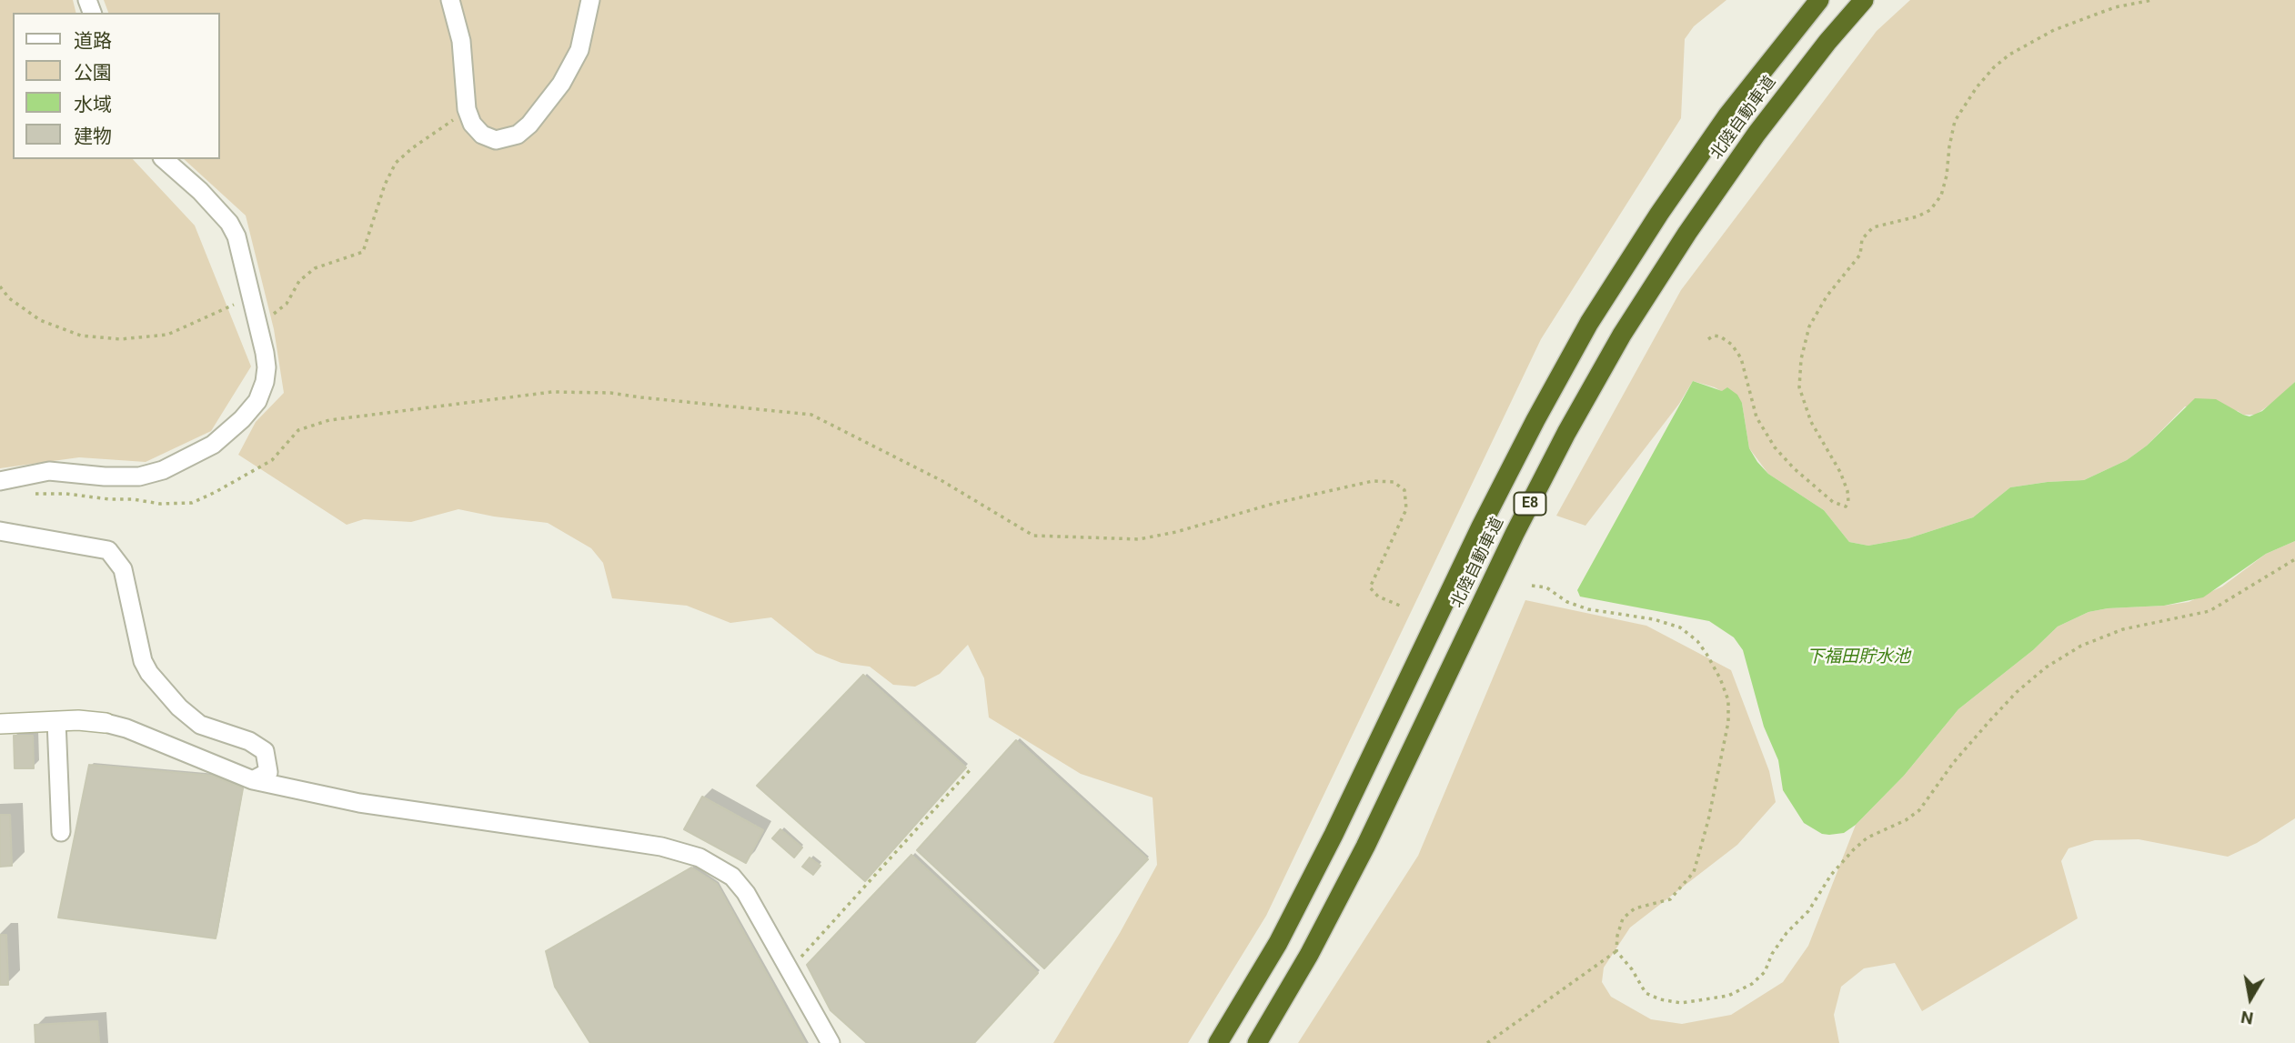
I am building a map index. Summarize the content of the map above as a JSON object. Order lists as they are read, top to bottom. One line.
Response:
{"streets":{"highway":["北陸自動車道","E8"]},"water":["下福田貯水池"],"legend":["道路","公園","水域","建物"],"north":"bottom"}
